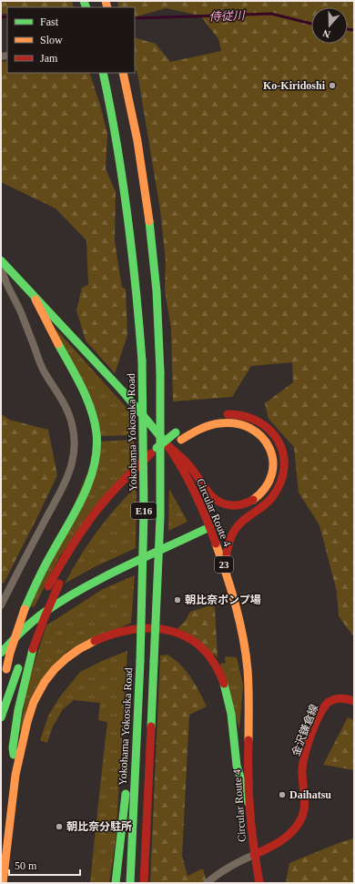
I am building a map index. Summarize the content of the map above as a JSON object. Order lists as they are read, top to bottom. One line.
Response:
{"streets":{"main road":["Yokohama Yokosuka Road","E16","Circular Route 4","23","金沢鎌倉線"]},"crossings":[["Circular Route 4","金沢鎌倉線"]],"water":["侍従川"],"places":["Ko-Kiridoshi","朝比奈ポンプ場","Daihatsu","朝比奈分駐所"],"legend":["Fast","Slow","Jam"],"scale_bar":"50 m","north":"bottom"}
